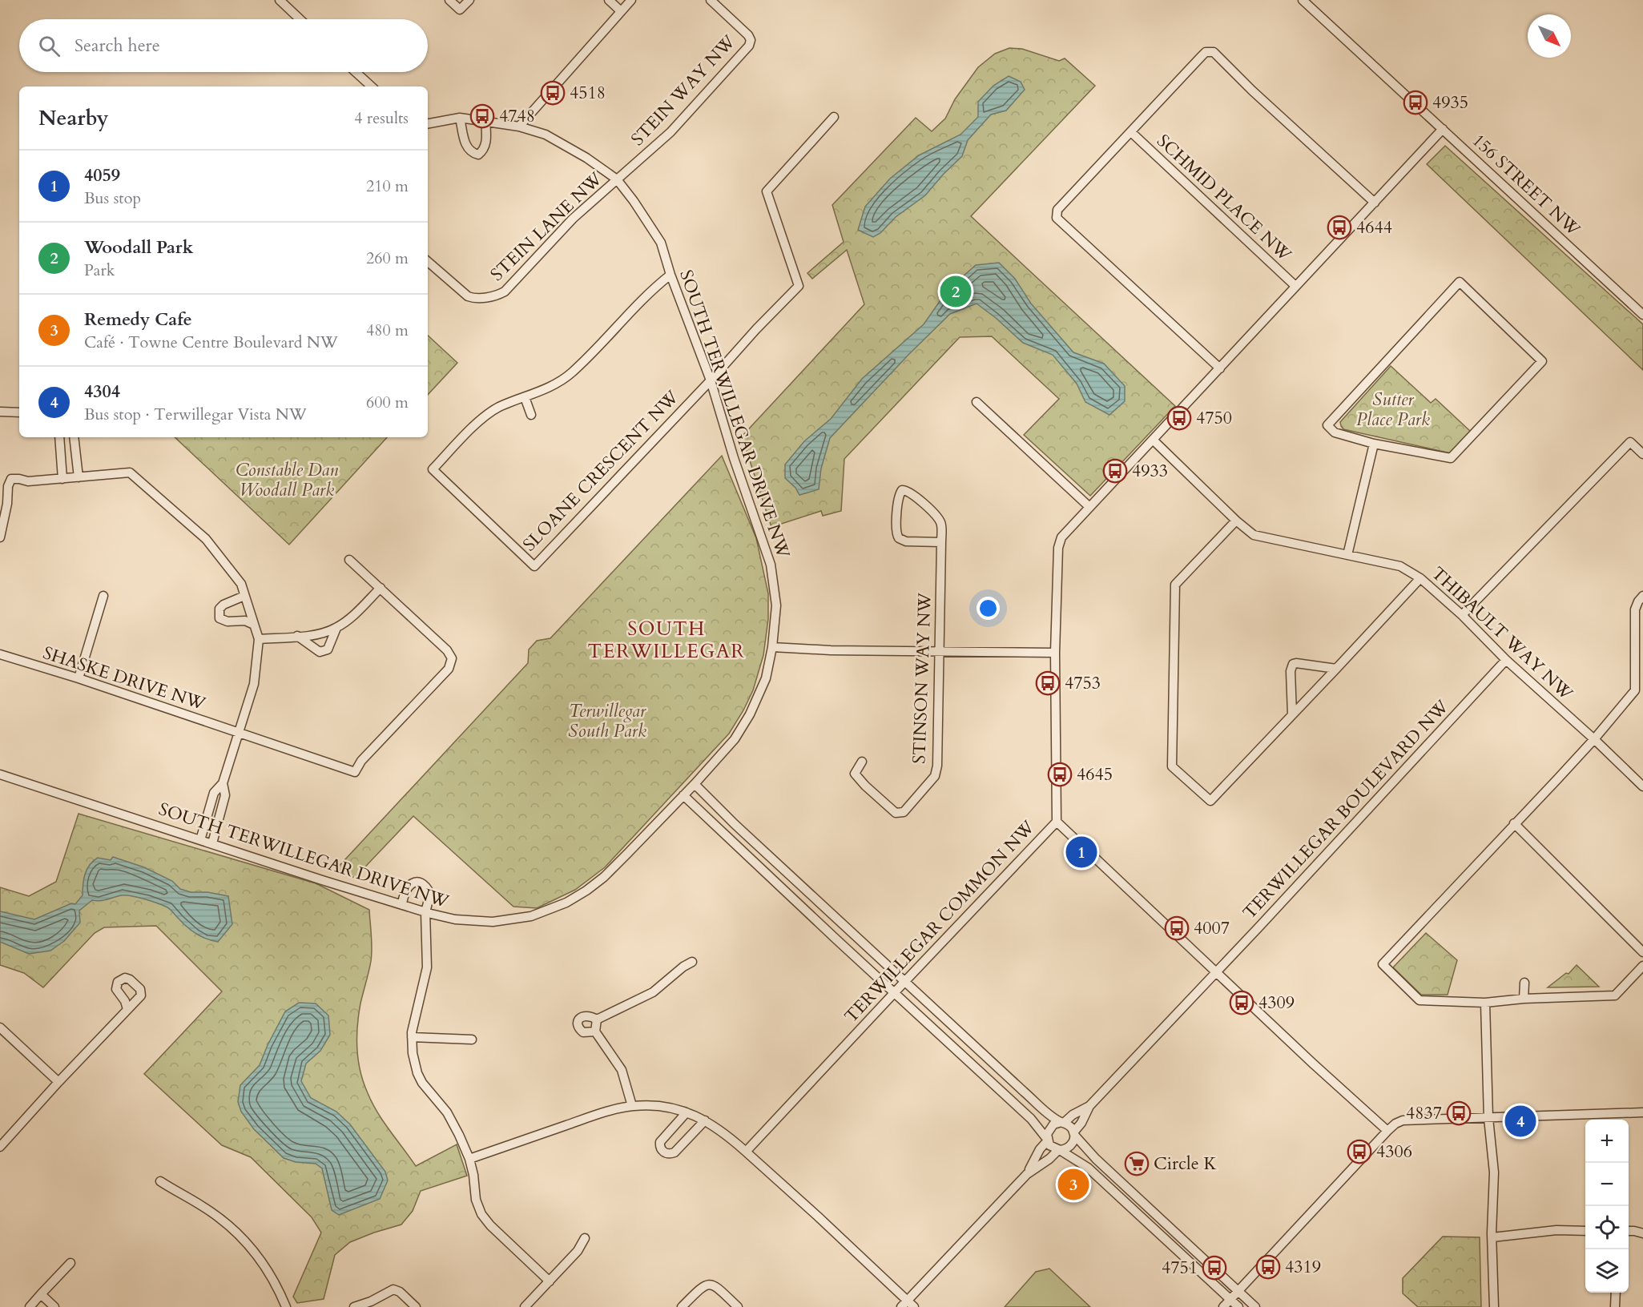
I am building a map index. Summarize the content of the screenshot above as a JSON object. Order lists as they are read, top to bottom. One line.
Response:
{"streets":{"street":["STEIN WAY NW","156 STREET NW","SCHMID PLACE NW","STEIN LANE NW","SOUTH TERWILLEGAR DRIVE NW","SLOANE CRESCENT NW","THIBAULT WAY NW","SHASKE DRIVE NW","STINSON WAY NW","TERWILLEGAR BOULEVARD NW","TERWILLEGAR COMMON NW"]},"crossings":[["STEIN WAY NW","STEIN LANE NW"],["STEIN WAY NW","SOUTH TERWILLEGAR DRIVE NW"],["STEIN LANE NW","SOUTH TERWILLEGAR DRIVE NW"],["SOUTH TERWILLEGAR DRIVE NW","SLOANE CRESCENT NW"],["THIBAULT WAY NW","TERWILLEGAR BOULEVARD NW"],["TERWILLEGAR BOULEVARD NW","TERWILLEGAR COMMON NW"]],"districts":["SOUTH TERWILLEGAR"],"parks":["Sutter Place Park","Constable Dan Woodall Park","Terwillegar South Park"],"places":{"bus stop":["4518","4935","4748","4644","4750","4933","4753","4645","4007","4309","4837","4306","4319","4751"],"supermarket":["Circle K"]},"north":"bottom right","page":{"search":"Search here","heading":["Nearby","4 results"],"list":[{"mark":"1","name":"4059","note":"Bus stop","value":"210 m"},{"mark":"2","name":"Woodall Park","note":"Park","value":"260 m"},{"mark":"3","name":"Remedy Cafe","note":"Café · Towne Centre Boulevard NW","value":"480 m"},{"mark":"4","name":"4304","note":"Bus stop · Terwillegar Vista NW","value":"600 m"}],"pins":["2","1","4","3"],"map_buttons":["+","−"]}}
